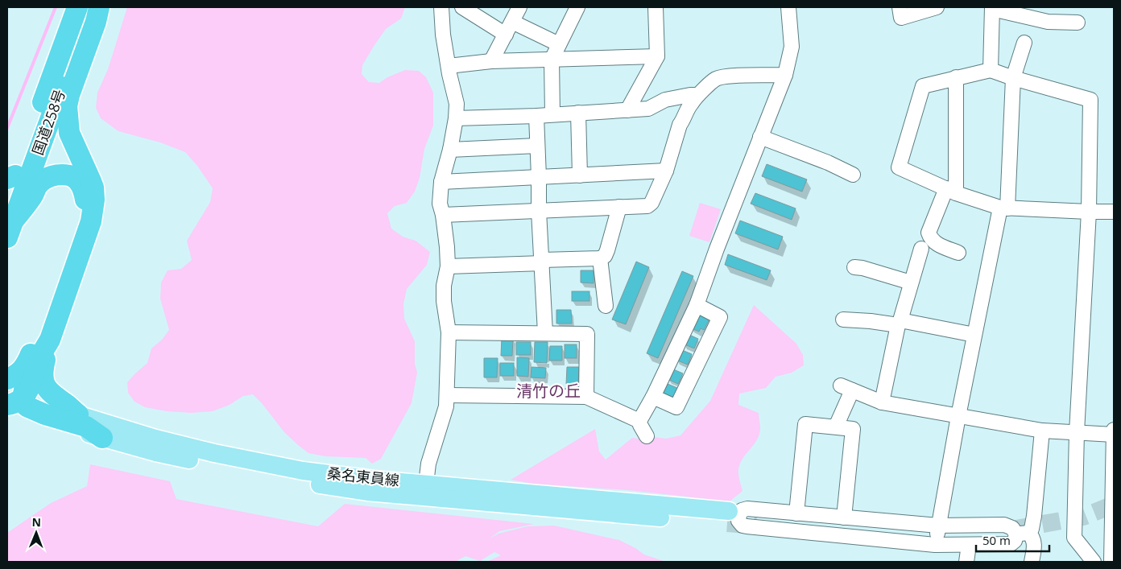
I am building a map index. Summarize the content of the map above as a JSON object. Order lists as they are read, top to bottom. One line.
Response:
{"streets":{"highway":["国道258号"],"main road":["桑名東員線"]},"districts":["清竹の丘"],"scale_bar":"50 m","north":"top"}
